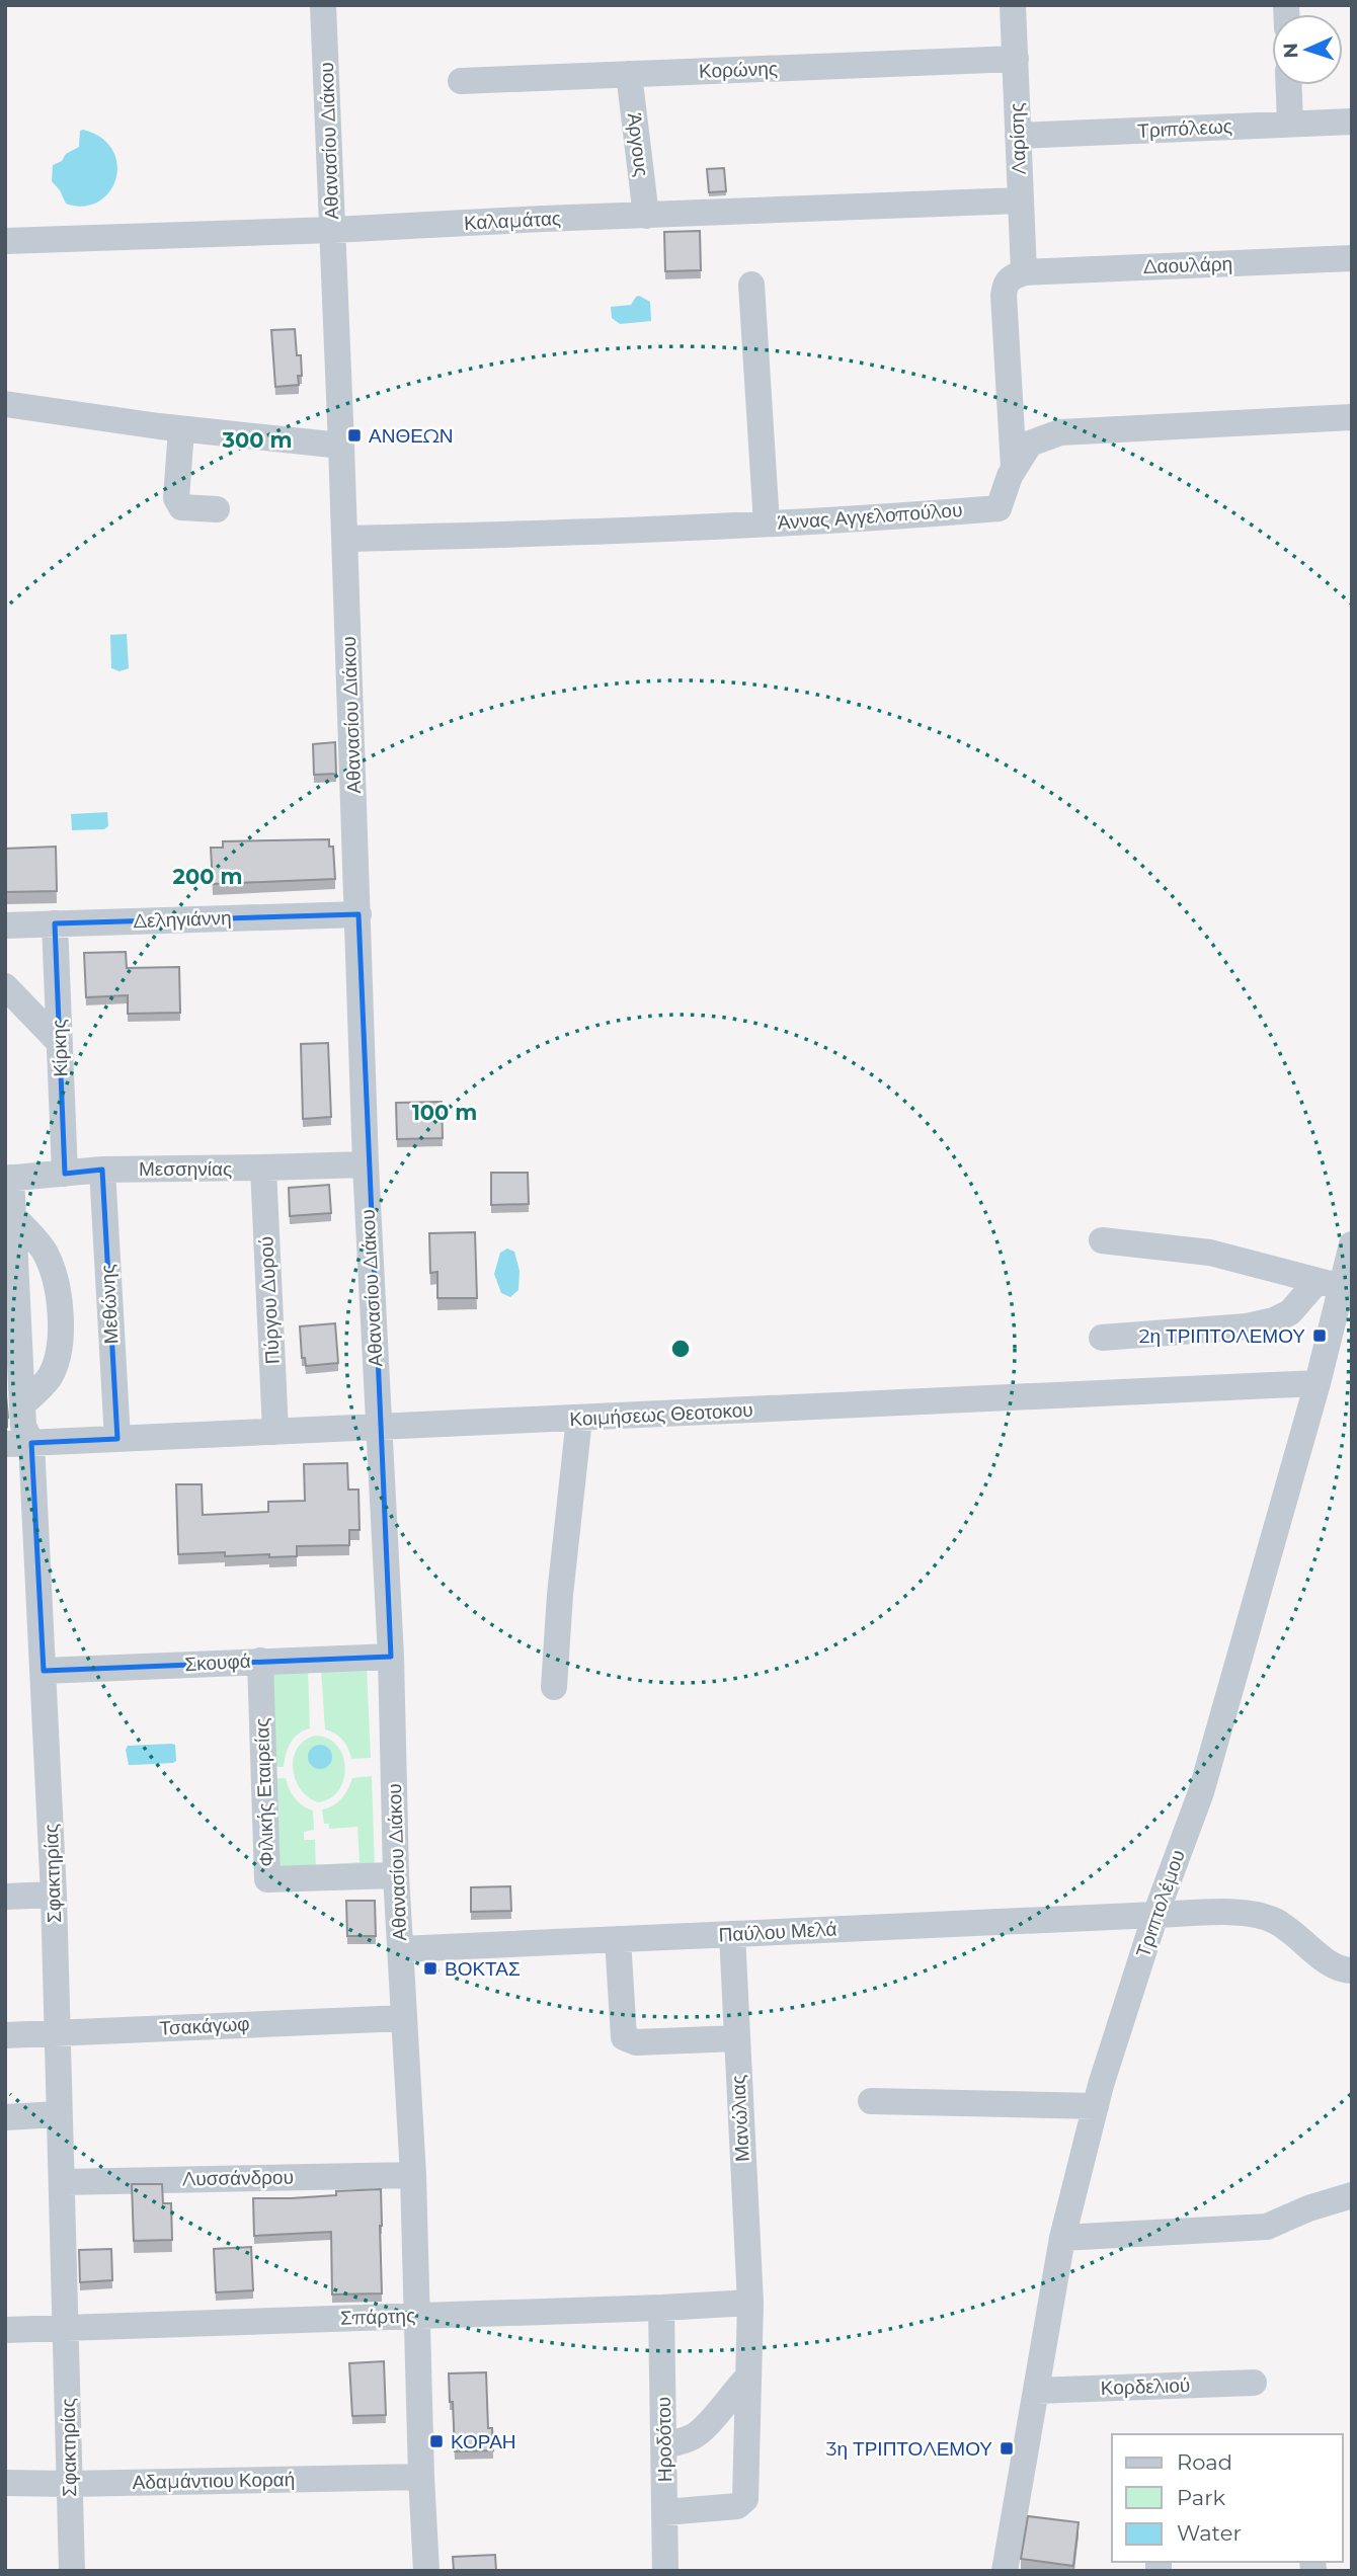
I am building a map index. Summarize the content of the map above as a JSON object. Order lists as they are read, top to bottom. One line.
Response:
{"streets":{"street":["Κορώνης","Τριπόλεως","Λαρίσης","Αθανασίου Διάκου","Άργους","Καλαμάτας","Δαουλάρη","Άννας Αγγελοπούλου","Δεληγιάννη","Κίρκης","Μεσσηνίας","Πύργου Δυρού","Μεθώνης","Κοιμήσεως Θεοτοκου","Σκουφά","Φιλικής Εταιρείας","Σφακτηρίας","Τριπτολέμου","Παύλου Μελά","Τσακάγωφ","Μανώλιας","Λυσσάνδρου","Σπάρτης","Κορδελιού","Ηροδότου","Αδαμάντιου Κοραή"]},"crossings":[["Κορώνης","Λαρίσης"],["Κορώνης","Άργους"],["Τριπόλεως","Λαρίσης"],["Λαρίσης","Καλαμάτας"],["Λαρίσης","Δαουλάρη"],["Αθανασίου Διάκου","Καλαμάτας"],["Αθανασίου Διάκου","Άννας Αγγελοπούλου"],["Αθανασίου Διάκου","Δεληγιάννη"],["Αθανασίου Διάκου","Μεσσηνίας"],["Αθανασίου Διάκου","Κοιμήσεως Θεοτοκου"],["Αθανασίου Διάκου","Σκουφά"],["Αθανασίου Διάκου","Φιλικής Εταιρείας"],["Αθανασίου Διάκου","Παύλου Μελά"],["Αθανασίου Διάκου","Τσακάγωφ"],["Αθανασίου Διάκου","Λυσσάνδρου"],["Αθανασίου Διάκου","Σπάρτης"],["Αθανασίου Διάκου","Αδαμάντιου Κοραή"],["Άργους","Καλαμάτας"],["Δεληγιάννη","Κίρκης"],["Κίρκης","Μεσσηνίας"],["Μεσσηνίας","Πύργου Δυρού"],["Μεσσηνίας","Μεθώνης"],["Μεσσηνίας","Σφακτηρίας"],["Πύργου Δυρού","Κοιμήσεως Θεοτοκου"],["Μεθώνης","Κοιμήσεως Θεοτοκου"],["Κοιμήσεως Θεοτοκου","Σφακτηρίας"],["Κοιμήσεως Θεοτοκου","Τριπτολέμου"],["Σκουφά","Φιλικής Εταιρείας"],["Σκουφά","Σφακτηρίας"],["Σφακτηρίας","Τσακάγωφ"],["Σφακτηρίας","Λυσσάνδρου"],["Σφακτηρίας","Σπάρτης"],["Σφακτηρίας","Αδαμάντιου Κοραή"],["Τριπτολέμου","Παύλου Μελά"],["Τριπτολέμου","Κορδελιού"],["Παύλου Μελά","Μανώλιας"],["Μανώλιας","Σπάρτης"],["Μανώλιας","Ηροδότου"],["Σπάρτης","Ηροδότου"]],"places":{"transit":["ΑΝΘΕΩΝ","2η ΤΡΙΠΤΟΛΕΜΟΥ","ΒΟΚΤΑΣ","ΚΟΡΑΗ","3η ΤΡΙΠΤΟΛΕΜΟΥ"]},"legend":["Road","Park","Water"],"north":"left","rings":["300 m","200 m","100 m"]}
